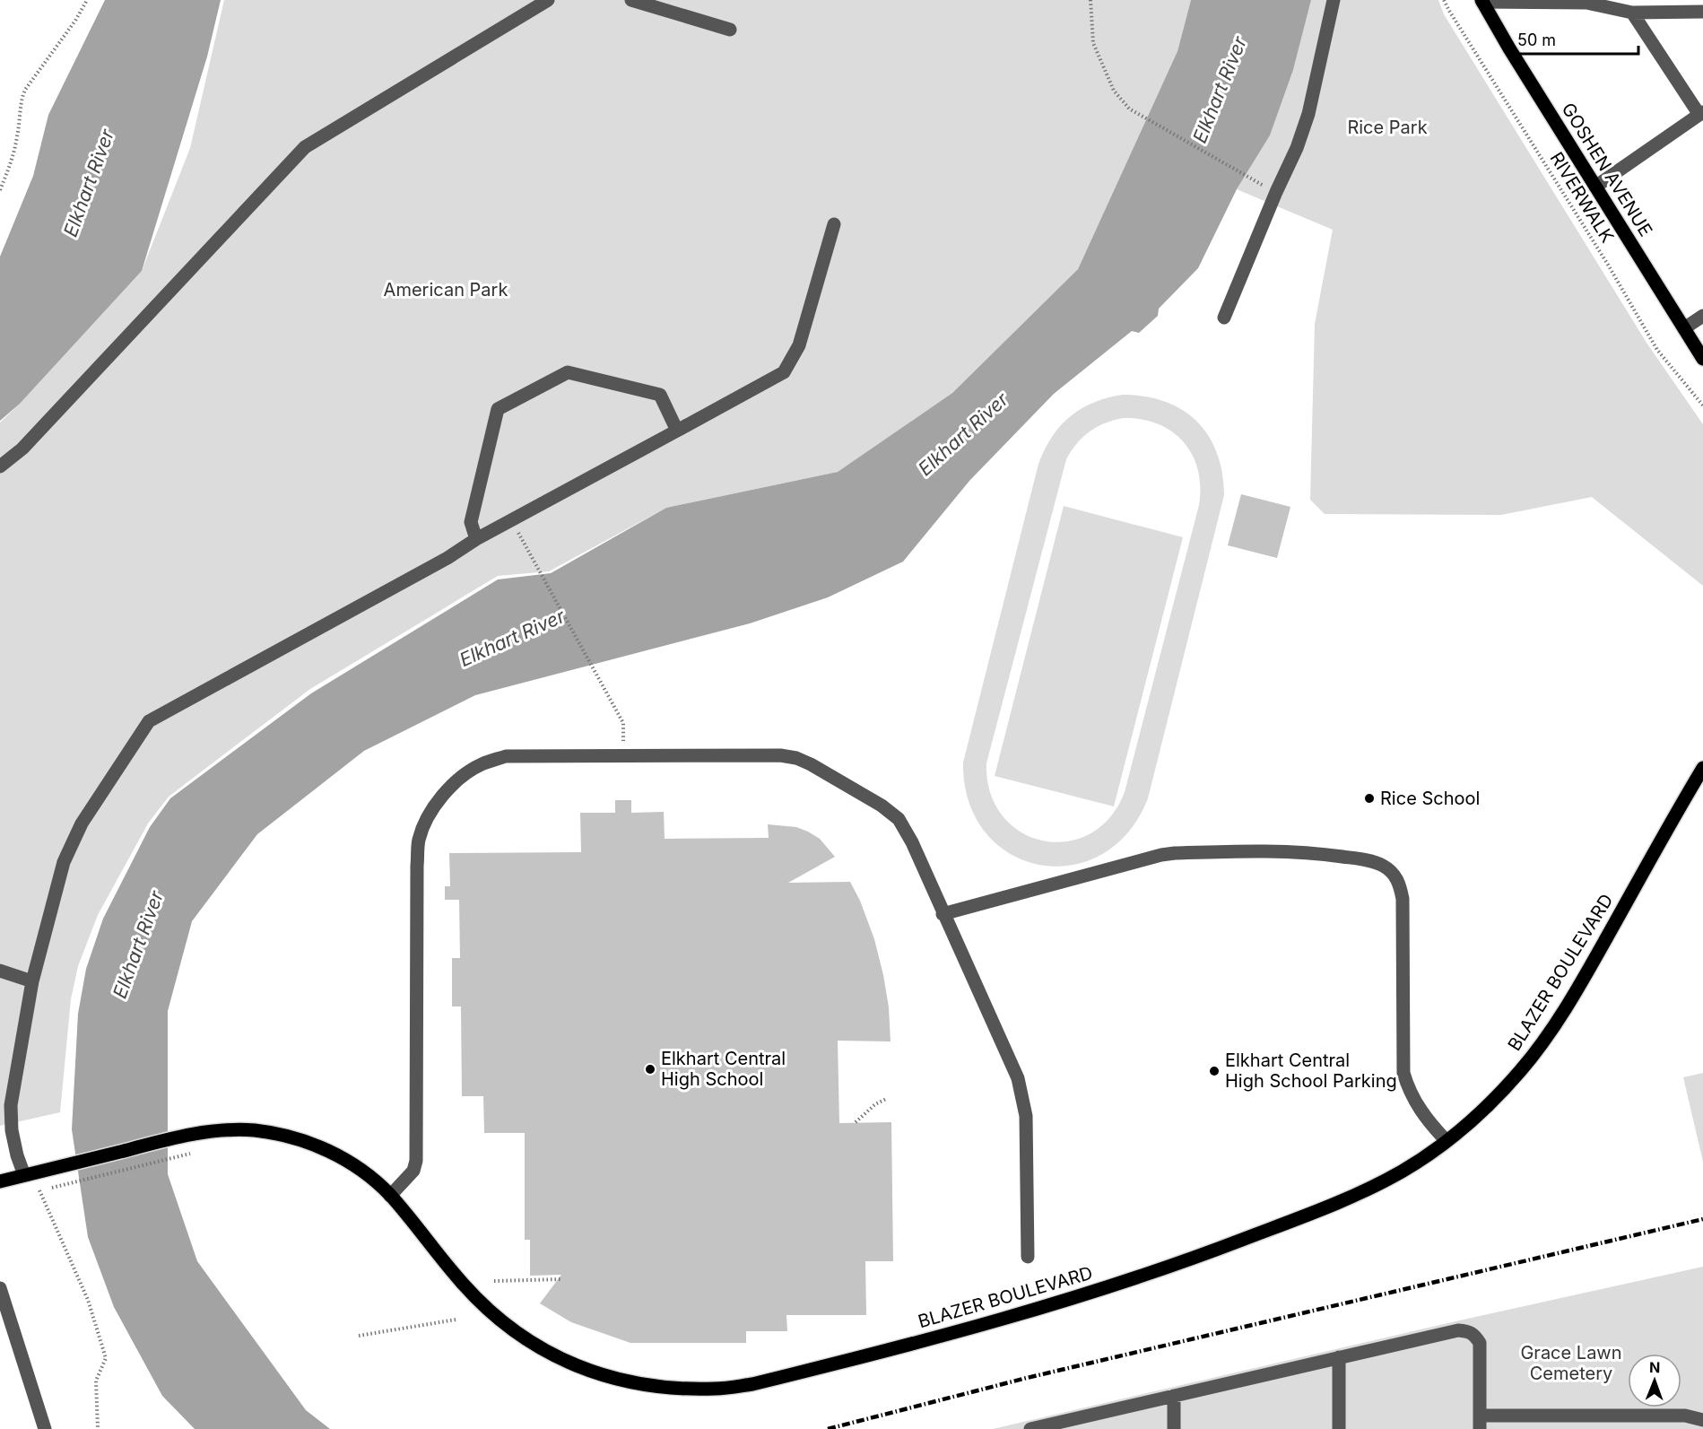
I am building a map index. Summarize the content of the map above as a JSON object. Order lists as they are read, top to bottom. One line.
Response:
{"streets":{"main road":["GOSHEN AVENUE","BLAZER BOULEVARD"],"path":["RIVERWALK"]},"water":["Elkhart River"],"parks":["Rice Park","American Park","Grace Lawn Cemetery"],"places":["Rice School","Elkhart Central High School","Elkhart Central High School Parking"],"scale_bar":"50 m","north":"top"}
